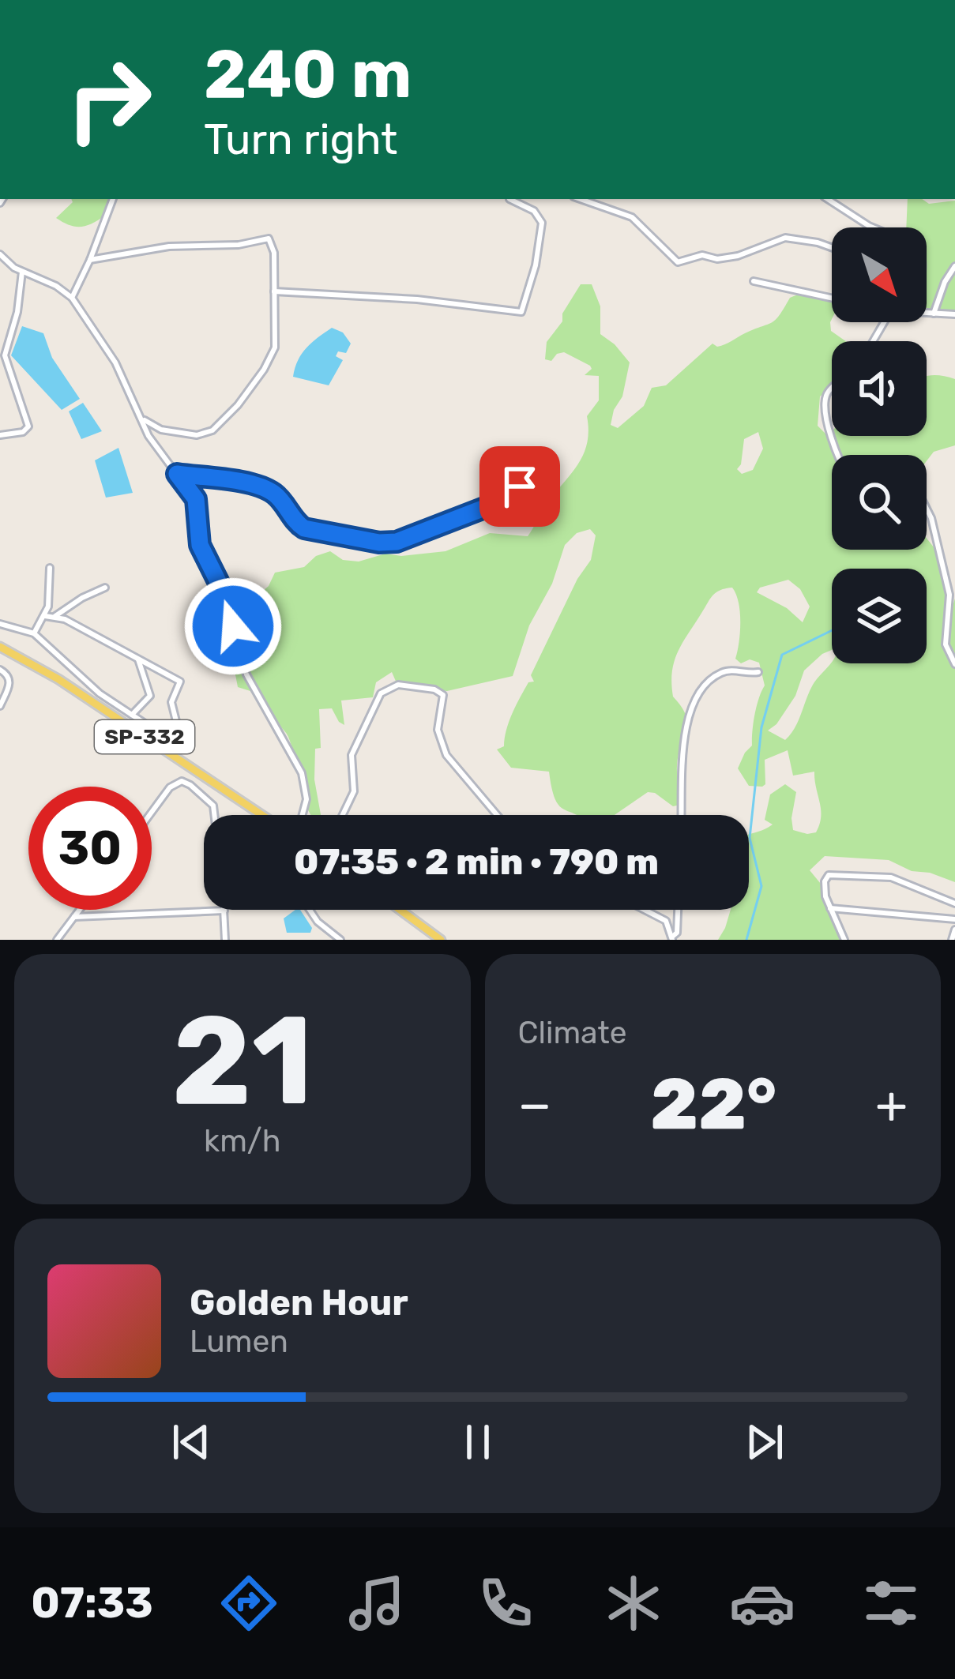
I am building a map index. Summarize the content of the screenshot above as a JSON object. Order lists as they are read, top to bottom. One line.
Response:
{"streets":{"main road":["SP-332"]},"north":"bottom right","page":{"turn":["240 m","Turn right"],"limit":"30","trip":"07:35 · 2 min · 790 m","tile":[["21","km/h"],"Climate"],"heat":["−","22°","+"],"song":["Golden Hour","Lumen"],"tabs":"07:33"}}
